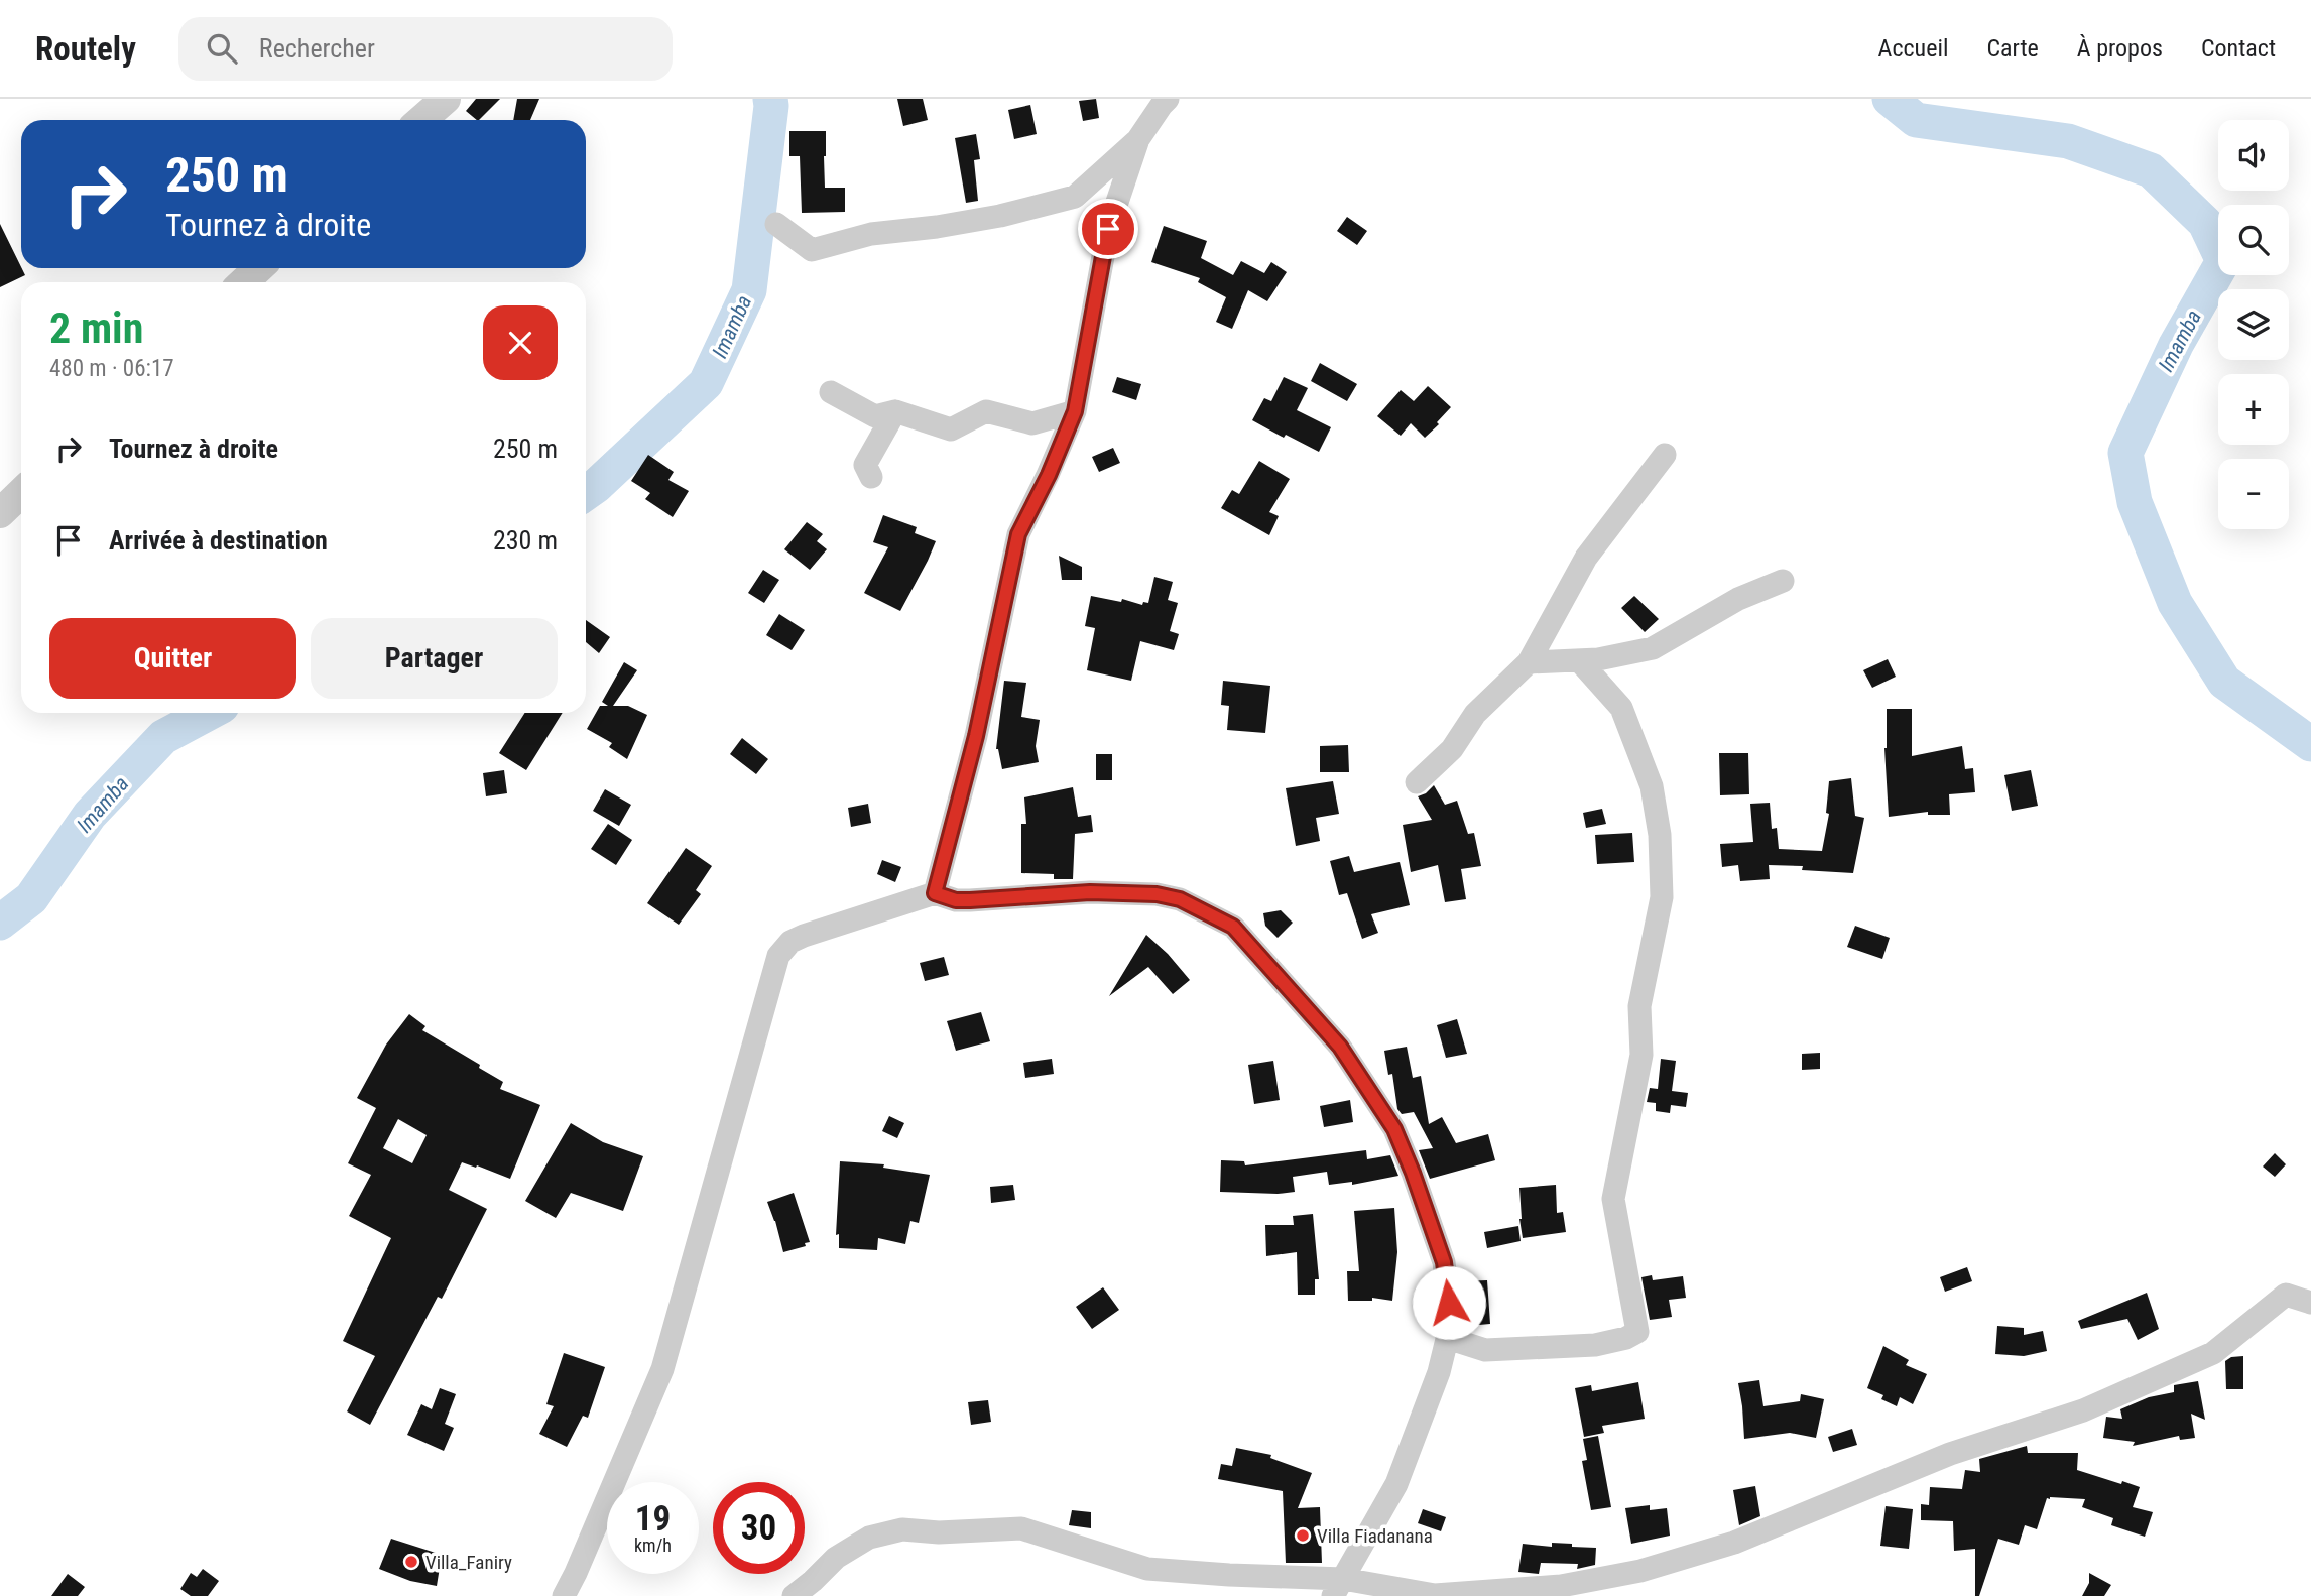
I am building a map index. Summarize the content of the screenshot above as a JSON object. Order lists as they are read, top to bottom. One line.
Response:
{"water":["Imamba"],"places":["Villa Fiadanana","Villa_Faniry"],"page":{"header":"Routely","search":"Rechercher","nav":["Accueil","Carte","À propos","Contact"],"map_buttons":["+","−"],"turn":["250 m","Tournez à droite"],"heading":["2 min","480 m · 06:17"],"list":[{"name":"Tournez à droite","value":"250 m"},{"name":"Arrivée à destination","value":"230 m"}],"buttons":["Quitter","Partager"],"speed":"19 km/h","limit":"30"}}
